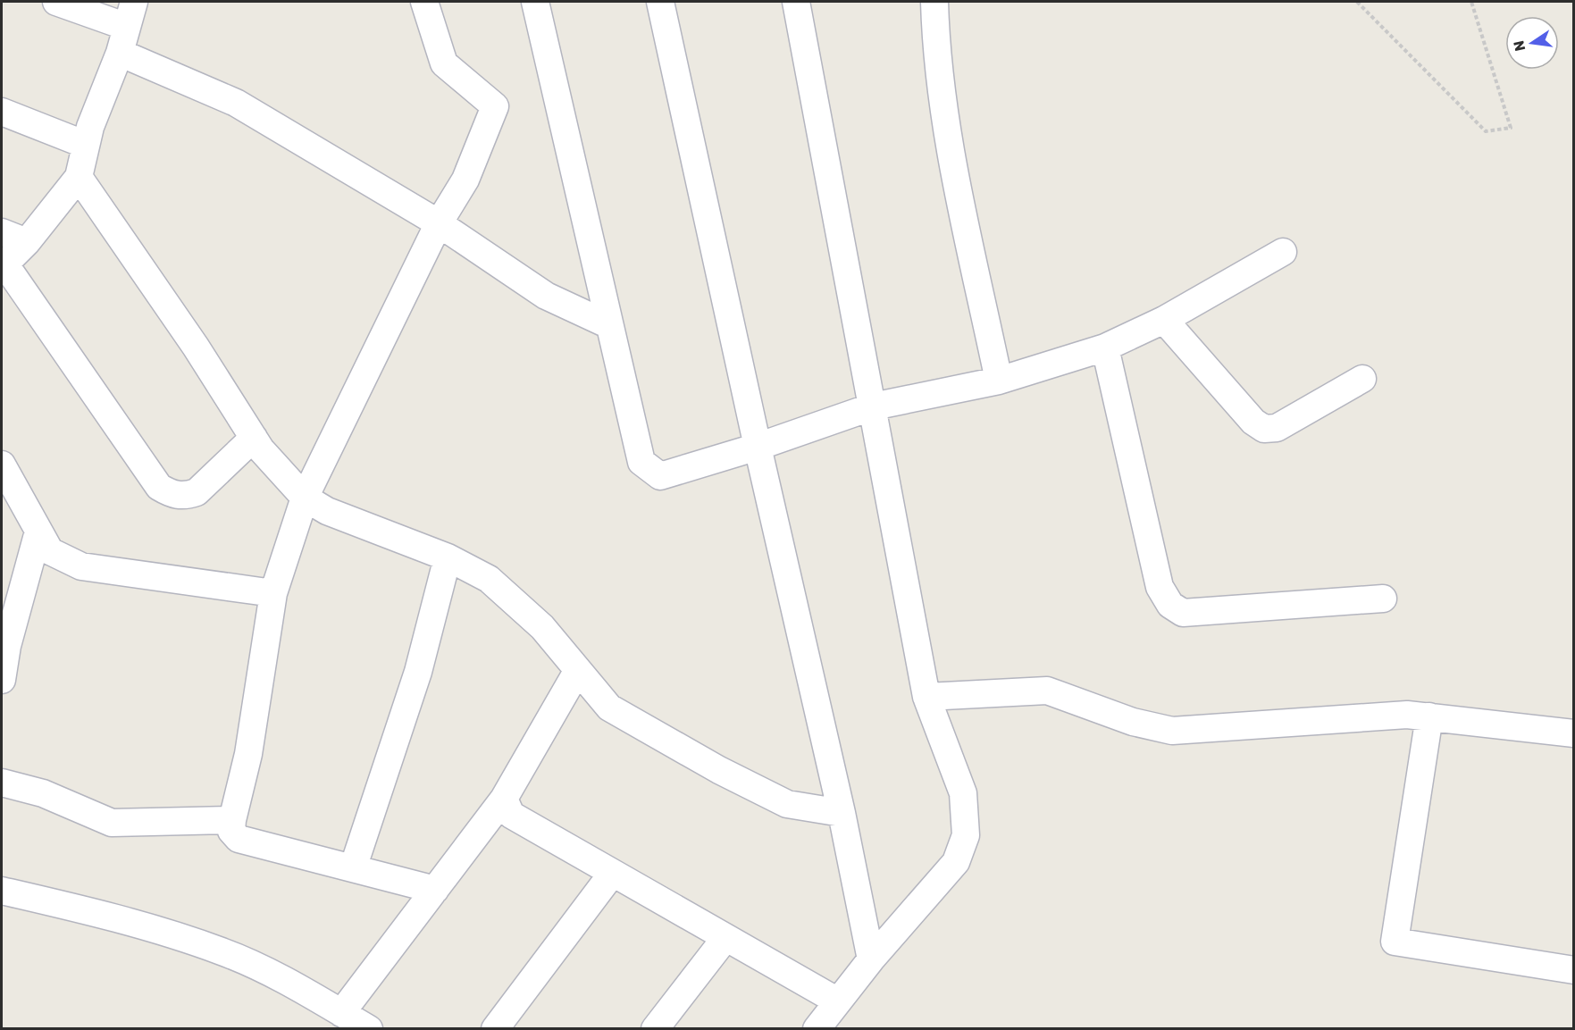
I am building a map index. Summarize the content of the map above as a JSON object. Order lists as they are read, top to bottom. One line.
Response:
{"north":"left"}
